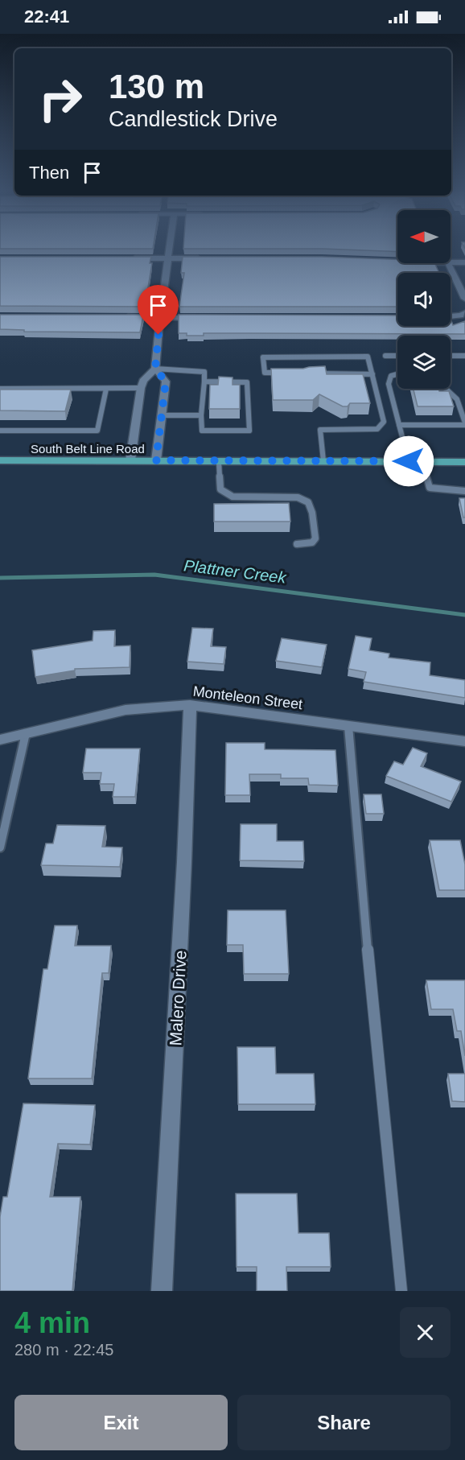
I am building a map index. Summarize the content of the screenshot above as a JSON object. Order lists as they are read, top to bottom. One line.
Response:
{"streets":{"main road":["South Belt Line Road"],"street":["Monteleon Street","Malero Drive"]},"crossings":[["Monteleon Street","Malero Drive"]],"water":["Plattner Creek"],"north":"left","page":{"status":"22:41","turn":["130 m","Candlestick Drive"],"then":"Then","heading":["4 min","280 m · 22:45"],"buttons":["Exit","Share"]}}
